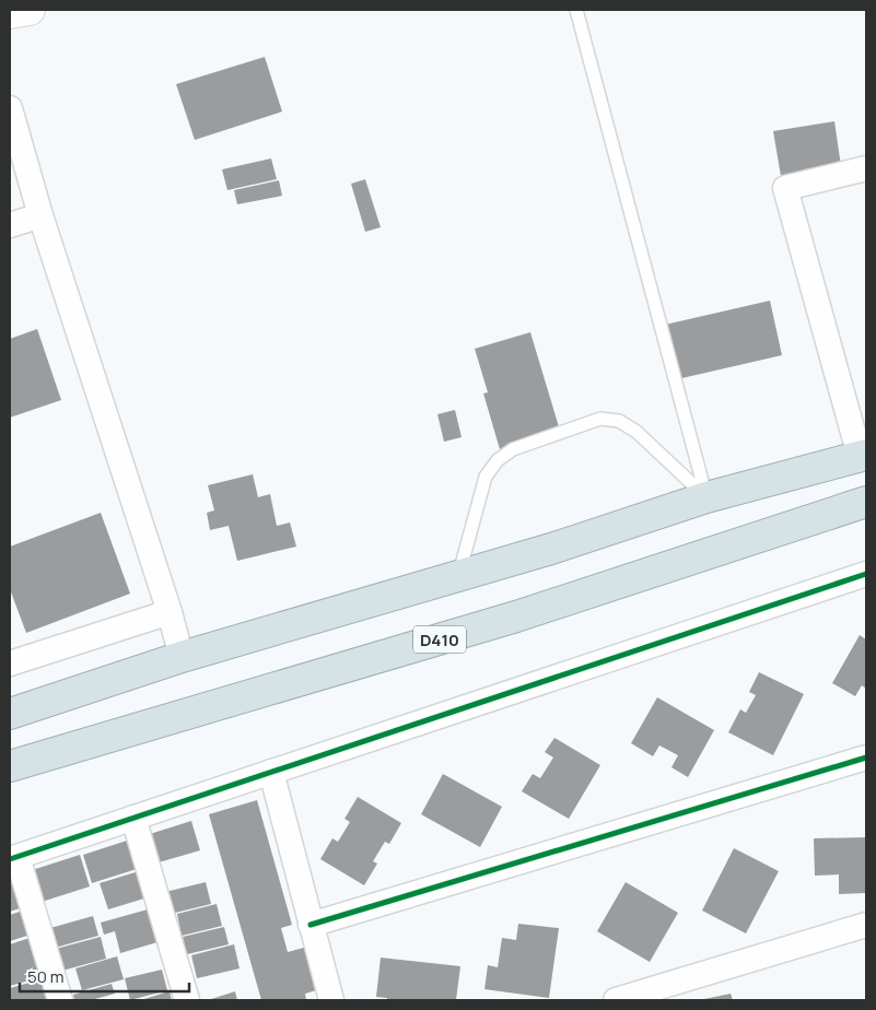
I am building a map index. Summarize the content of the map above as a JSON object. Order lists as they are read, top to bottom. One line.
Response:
{"streets":{"highway":["D410"]},"scale_bar":"50 m"}
